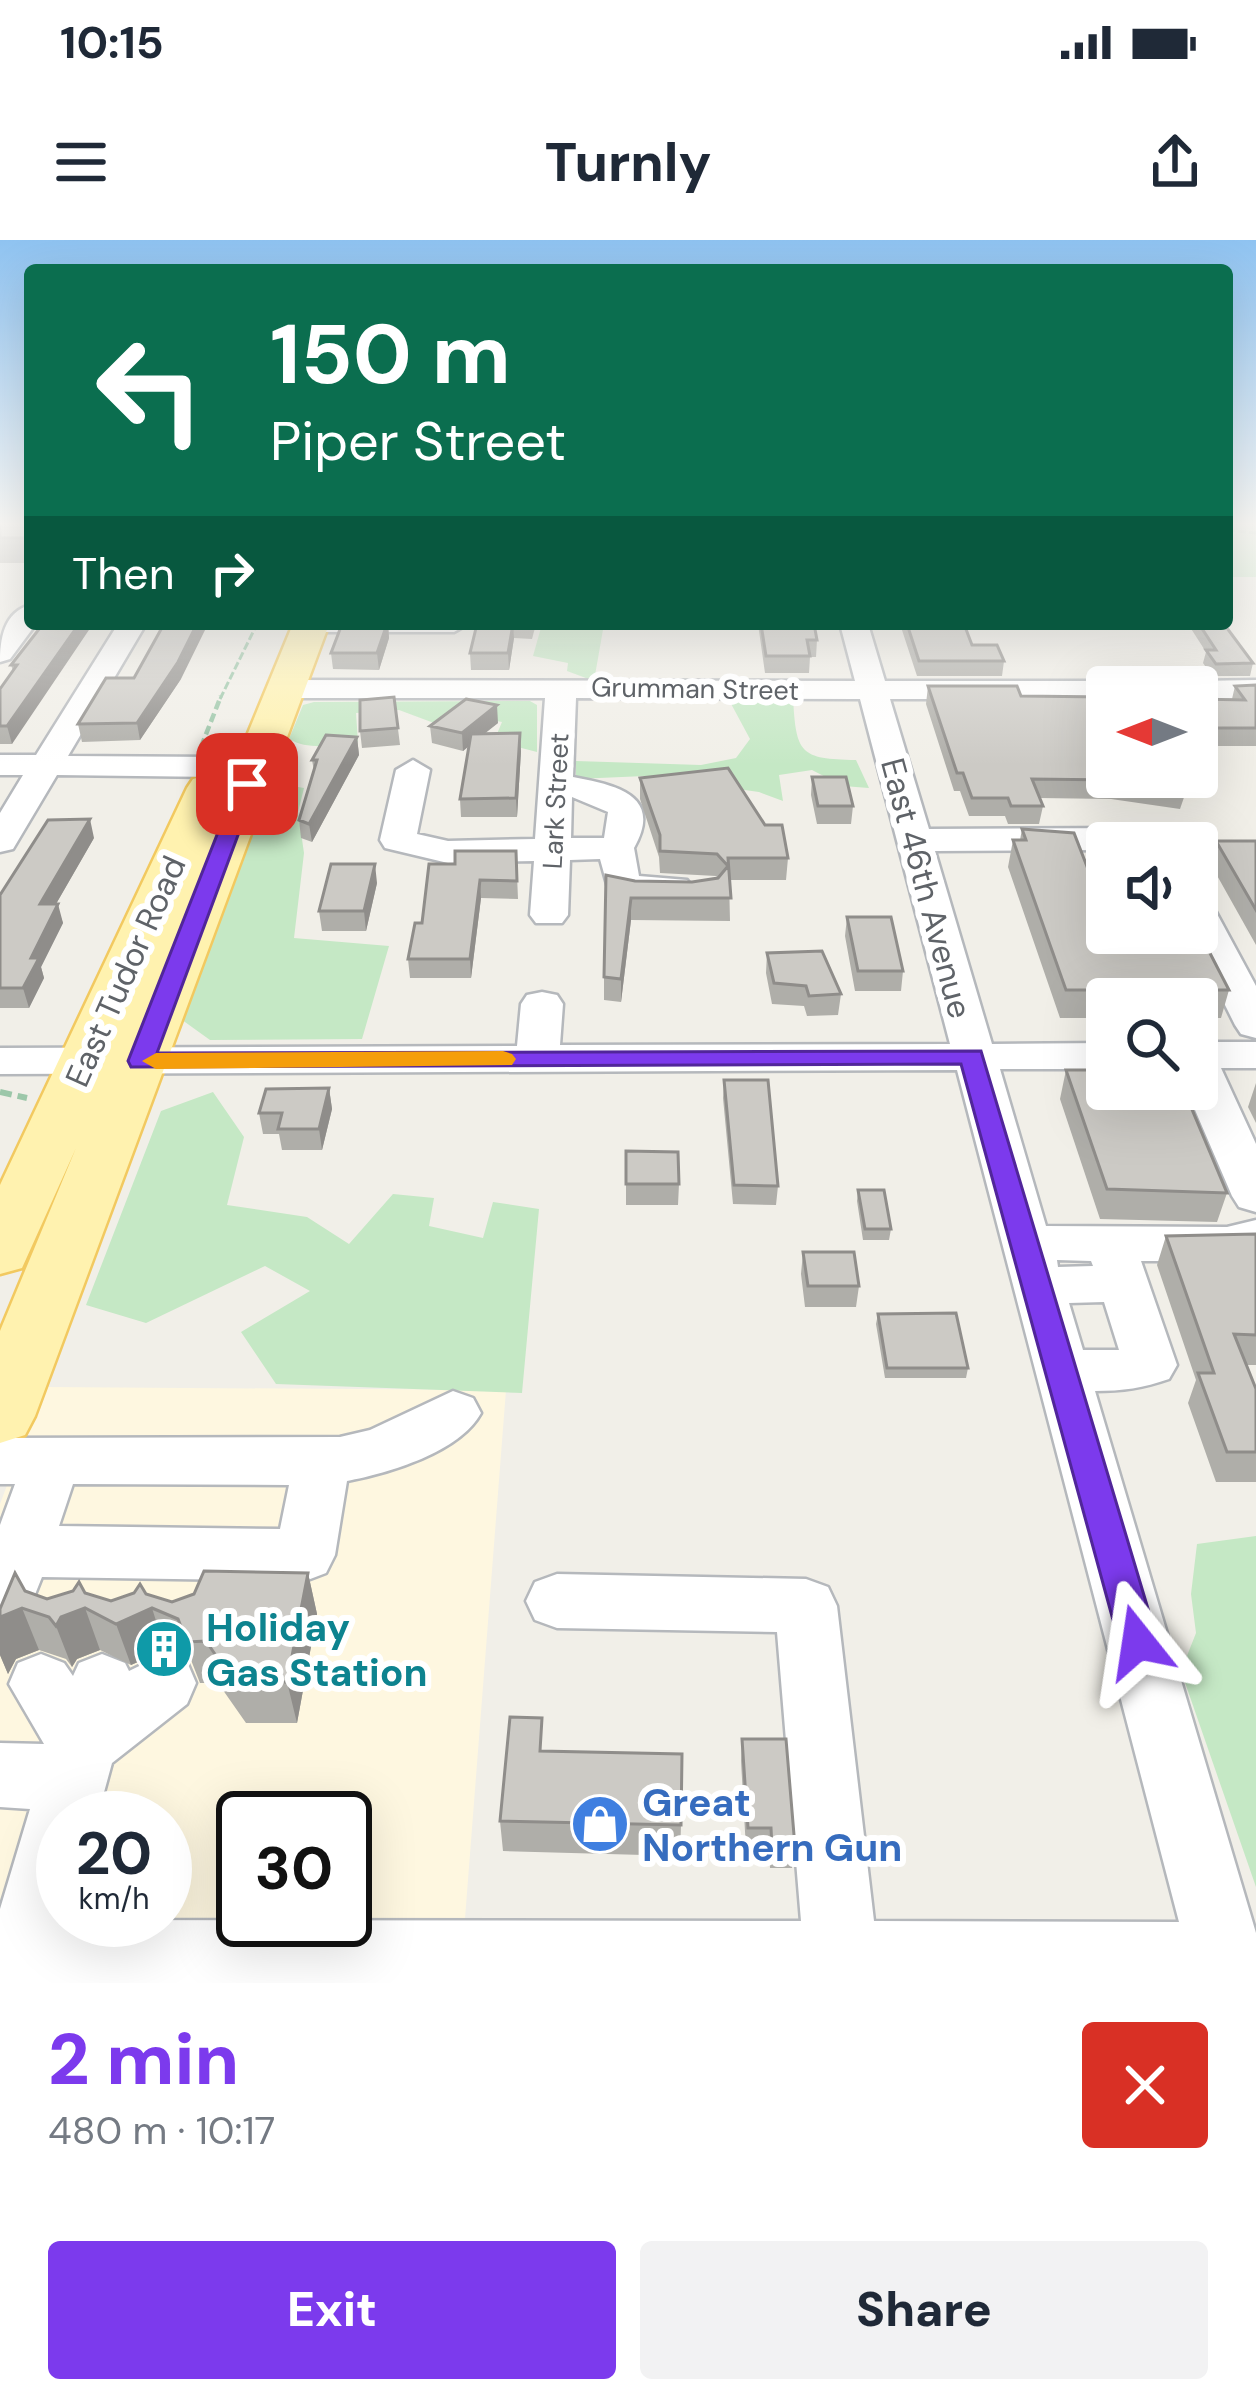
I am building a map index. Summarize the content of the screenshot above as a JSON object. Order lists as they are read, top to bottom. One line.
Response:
{"streets":{"main road":["East Tudor Road"],"street":["Grumman Street","Lark Street","East 46th Avenue"]},"crossings":[["Grumman Street","Lark Street"],["Grumman Street","East 46th Avenue"],["Grumman Street","East Tudor Road"]],"places":{"building":["Holiday Gas Station"],"shop":["Great Northern Gun"]},"north":"left","page":{"status":"10:15","header":"Turnly","turn":["150 m","Piper Street"],"then":"Then","speed":"20 km/h","limit":"30","heading":["2 min","480 m · 10:17"],"buttons":["Exit","Share"]}}
